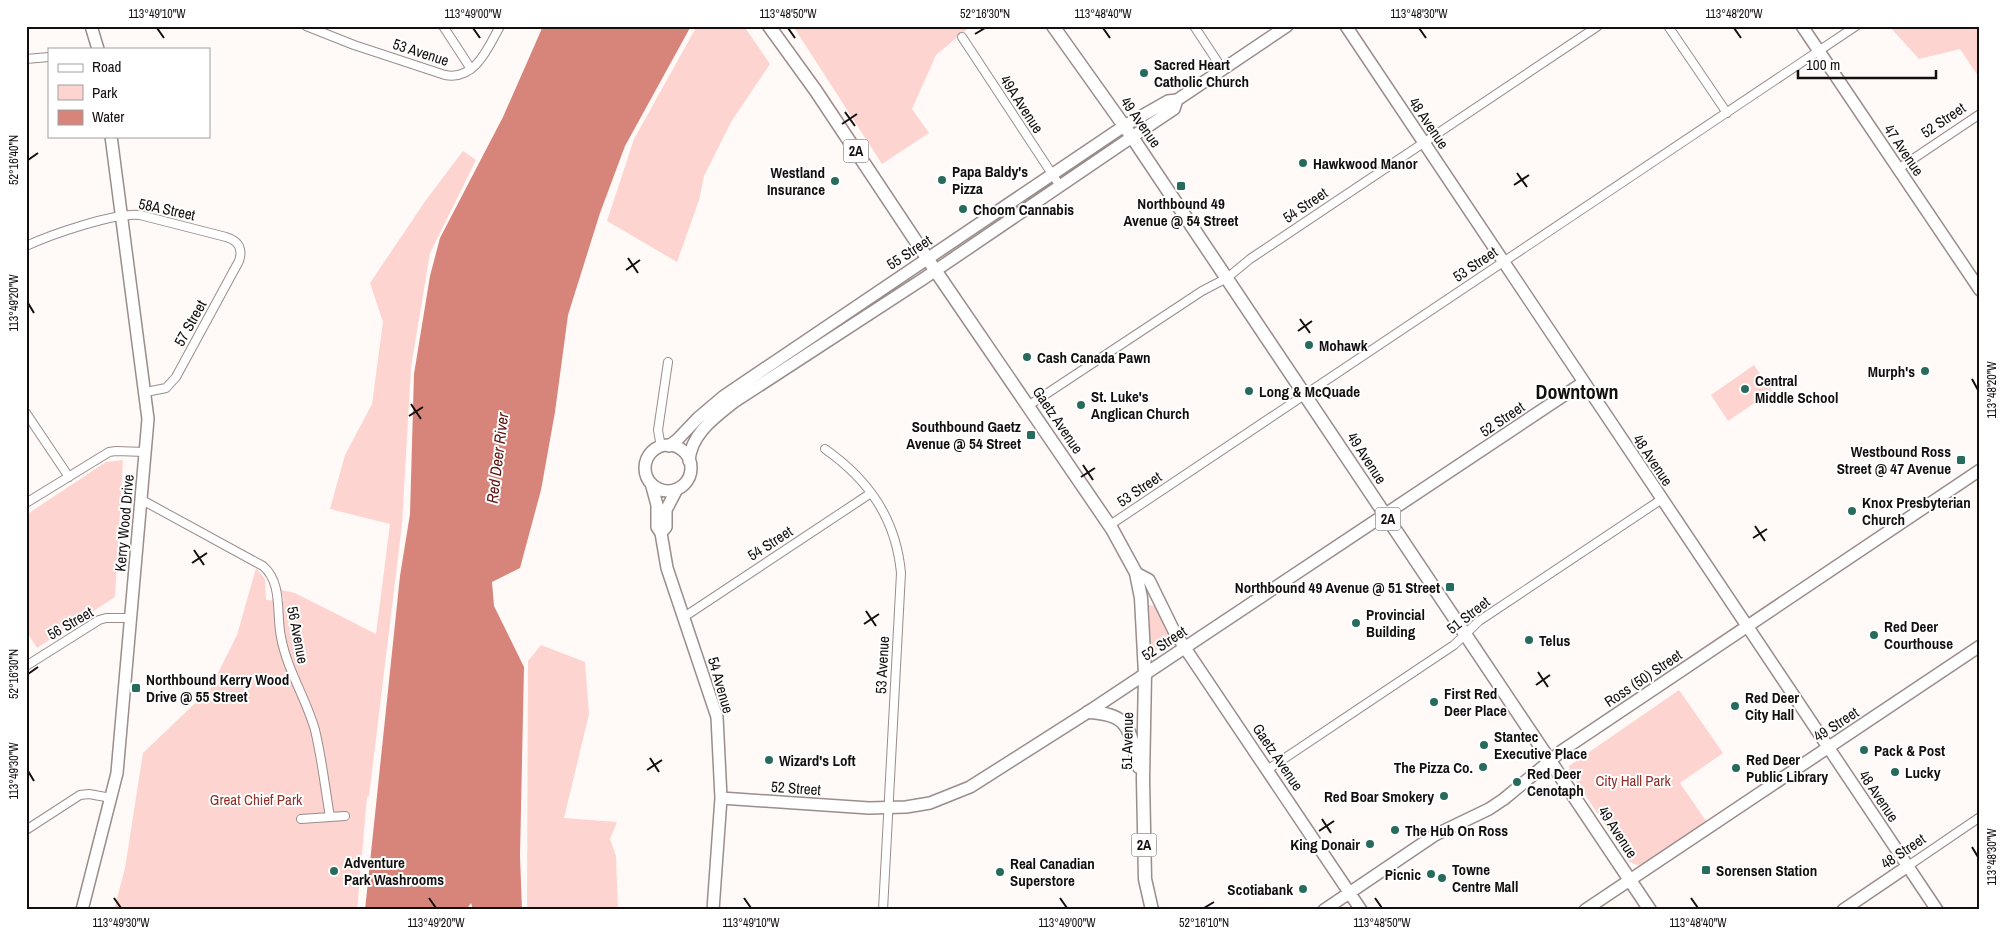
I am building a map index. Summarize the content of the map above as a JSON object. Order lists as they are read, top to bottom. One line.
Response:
{"streets":{"main road":["49 Avenue","2A","Gaetz Avenue","51 Avenue"],"street":["53 Avenue","49A Avenue","52 Street","48 Avenue","47 Avenue","54 Street","58A Street","55 Street","53 Street","57 Street","Kerry Wood Drive","51 Street","56 Street","56 Avenue","Ross (50) Street","54 Avenue","49 Street","48 Street"]},"crossings":[["53 Avenue","52 Street"],["53 Avenue","54 Street"],["49A Avenue","55 Street"],["52 Street","49 Avenue"],["52 Street","48 Avenue"],["52 Street","47 Avenue"],["52 Street","Gaetz Avenue"],["52 Street","54 Avenue"],["52 Street","51 Avenue"],["49 Avenue","54 Street"],["49 Avenue","55 Street"],["49 Avenue","53 Street"],["49 Avenue","51 Street"],["49 Avenue","Ross (50) Street"],["49 Avenue","49 Street"],["48 Avenue","54 Street"],["48 Avenue","53 Street"],["48 Avenue","51 Street"],["48 Avenue","Ross (50) Street"],["48 Avenue","49 Street"],["48 Avenue","48 Street"],["47 Avenue","53 Street"],["54 Street","Gaetz Avenue"],["54 Street","54 Avenue"],["58A Street","57 Street"],["58A Street","Kerry Wood Drive"],["55 Street","Gaetz Avenue"],["55 Street","54 Avenue"],["53 Street","Gaetz Avenue"],["57 Street","Kerry Wood Drive"],["Gaetz Avenue","51 Street"],["Gaetz Avenue","Ross (50) Street"],["Gaetz Avenue","51 Avenue"],["Kerry Wood Drive","56 Street"],["Kerry Wood Drive","56 Avenue"]],"districts":["Downtown"],"water":["Red Deer River"],"parks":["City Hall Park","Great Chief Park"],"places":{"other":["Sacred Heart Catholic Church","Hawkwood Manor","Papa Baldy's Pizza","Westland Insurance","Choom Cannabis","Mohawk","Cash Canada Pawn","Murph's","Central Middle School","Long & McQuade","St. Luke's Anglican Church","Knox Presbyterian Church","Provincial Building","Red Deer Courthouse","Telus","First Red Deer Place","Red Deer City Hall","Stantec Executive Place","Pack & Post","Wizard's Loft","The Pizza Co.","Red Deer Public Library","Lucky","Red Deer Cenotaph","Red Boar Smokery","The Hub On Ross","King Donair","Adventure Park Washrooms","Real Canadian Superstore","Picnic","Towne Centre Mall","Scotiabank"],"transit":["Northbound 49 Avenue @ 54 Street","Southbound Gaetz Avenue @ 54 Street","Westbound Ross Street @ 47 Avenue","Northbound 49 Avenue @ 51 Street","Northbound Kerry Wood Drive @ 55 Street","Sorensen Station"]},"legend":["Road","Park","Water"],"scale_bar":"100 m","coordinates":["113°49'10\"W","113°49'00\"W","113°48'50\"W","52°16'30\"N","113°48'40\"W","113°48'30\"W","113°48'20\"W","52°16'40\"N","113°49'20\"W","113°49'30\"W","52°16'10\"N"]}
